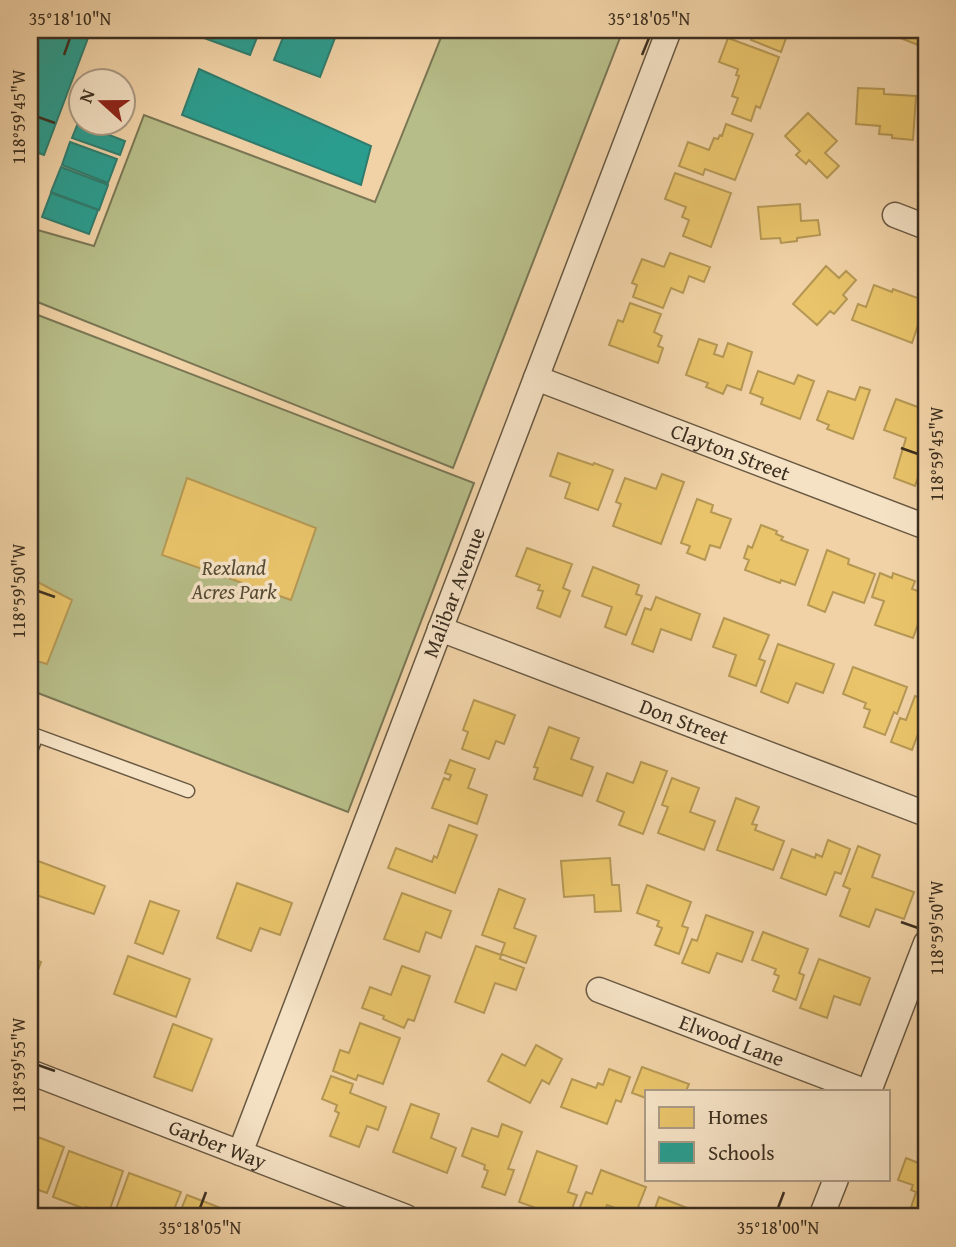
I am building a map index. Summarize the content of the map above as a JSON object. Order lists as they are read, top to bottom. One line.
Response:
{"streets":{"street":["Clayton Street","Malibar Avenue","Don Street","Elwood Lane","Garber Way"]},"crossings":[["Clayton Street","Malibar Avenue"],["Malibar Avenue","Don Street"],["Malibar Avenue","Garber Way"]],"parks":["Rexland Acres Park"],"legend":["Homes","Schools"],"north":"left","coordinates":["35°18'10\"N","35°18'05\"N","118°59'45\"W","118°59'50\"W","118°59'55\"W","35°18'00\"N"]}
